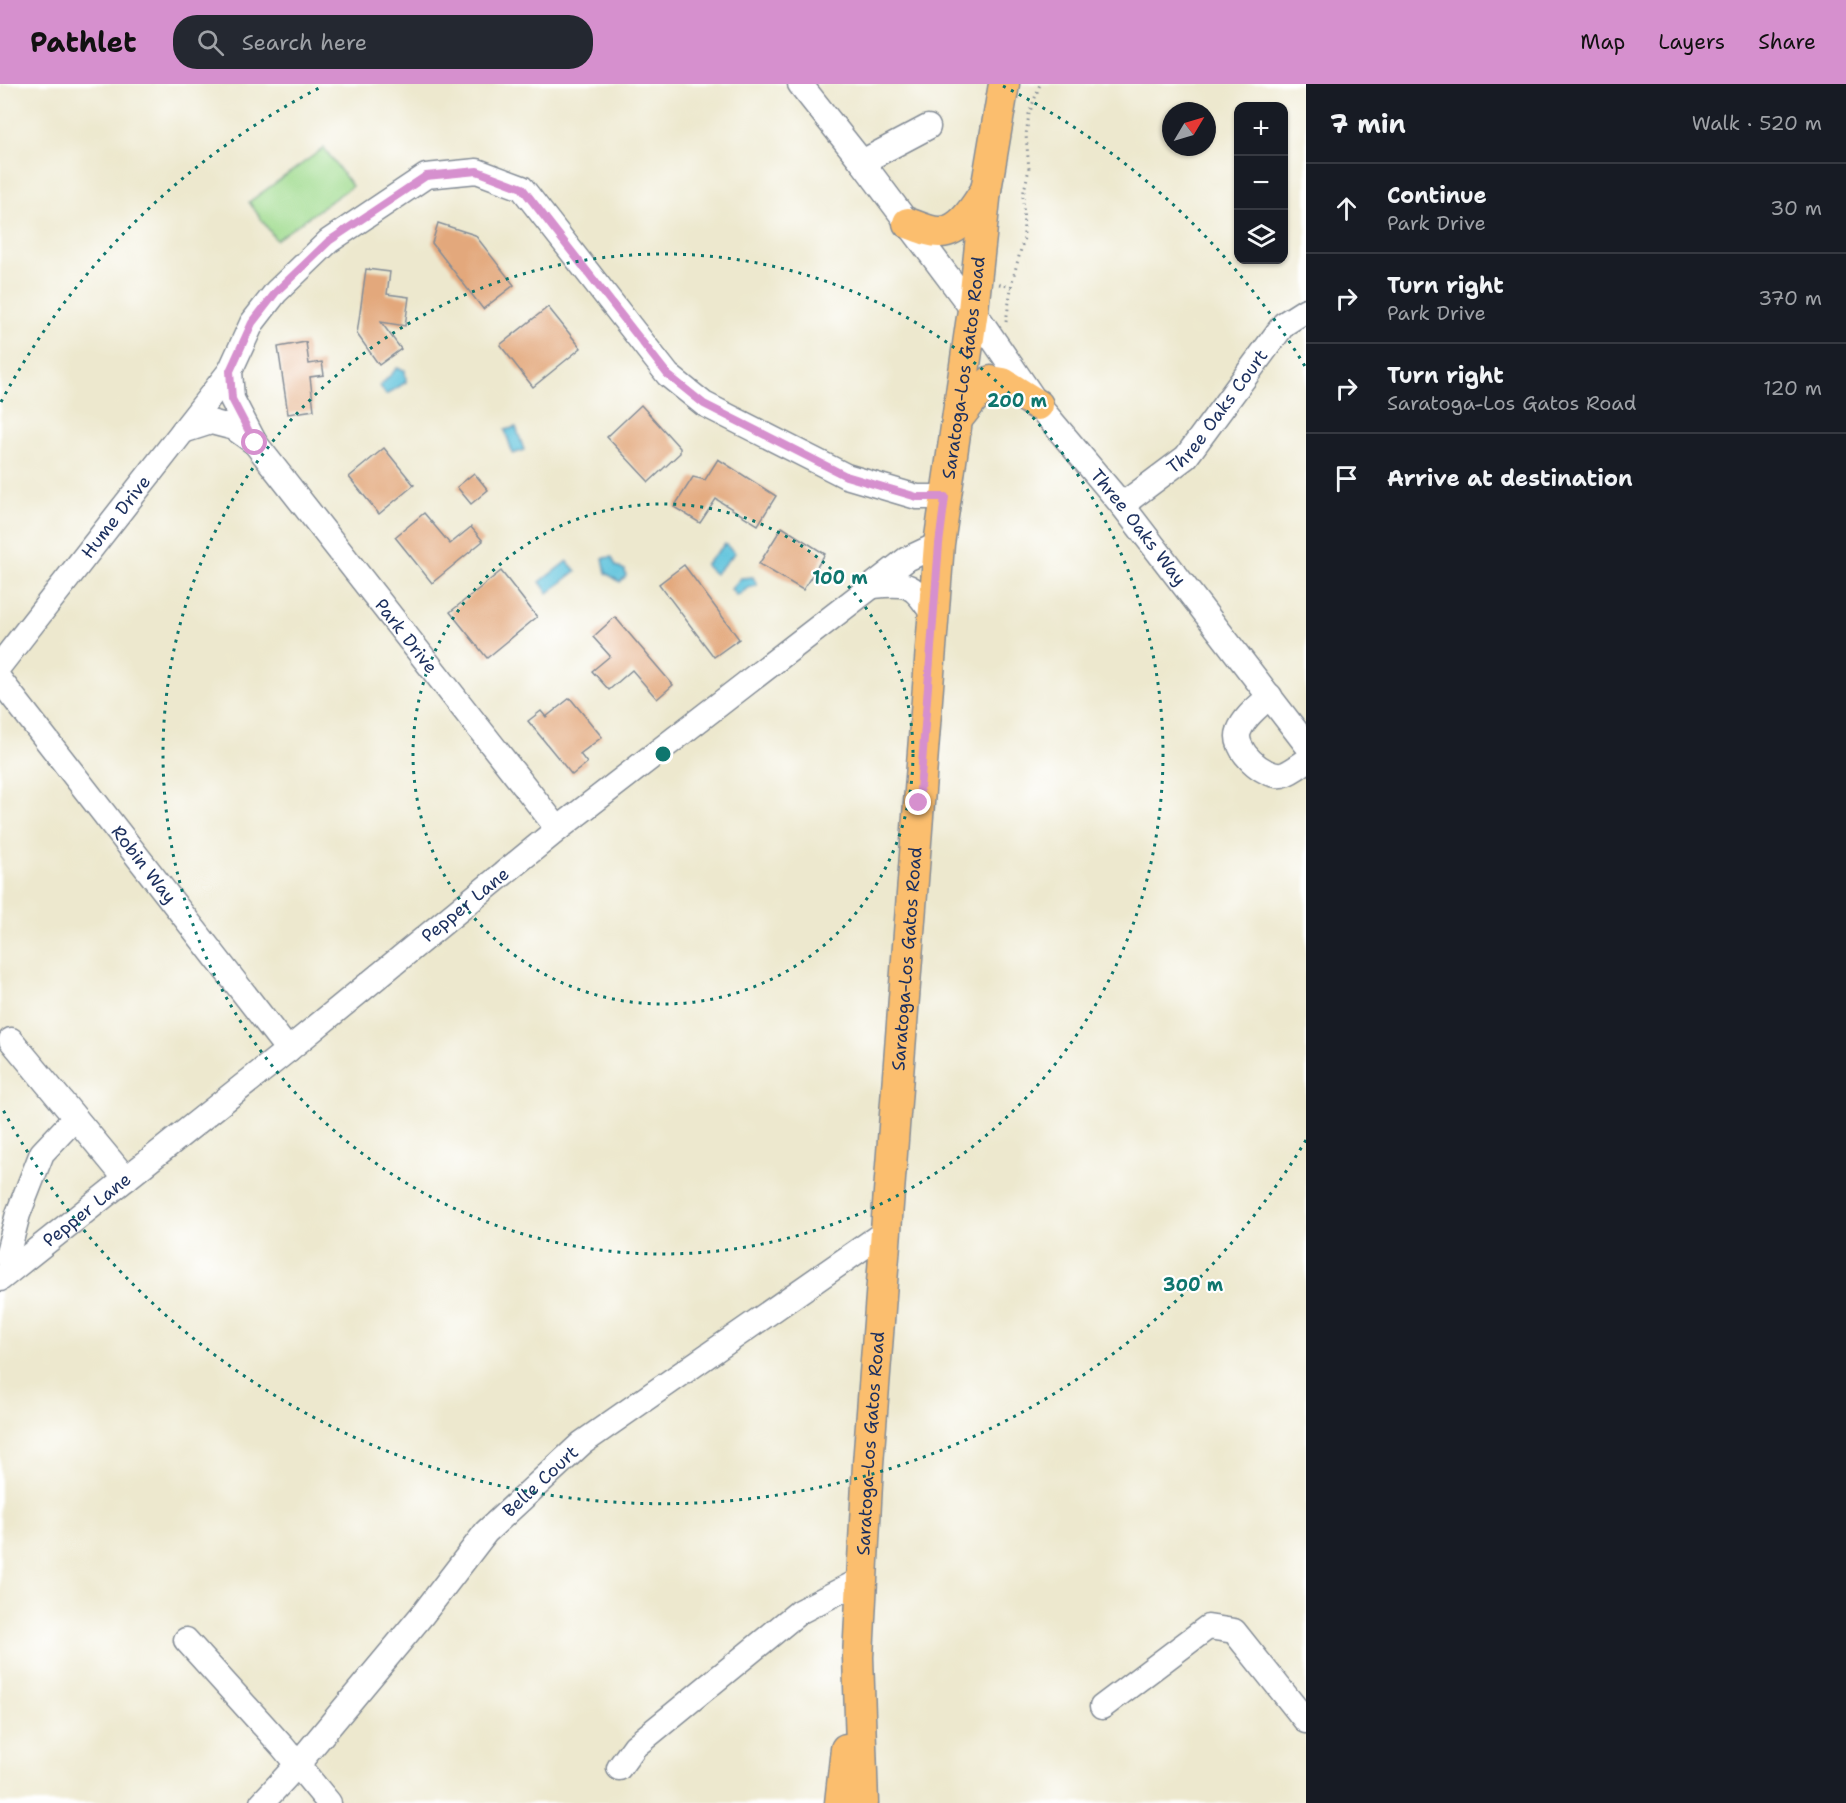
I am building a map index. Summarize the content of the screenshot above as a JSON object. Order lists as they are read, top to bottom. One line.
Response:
{"streets":{"main road":["Saratoga-Los Gatos Road"],"street":["Three Oaks Court","Hume Drive","Three Oaks Way","Park Drive","Robin Way","Pepper Lane","Belle Court"]},"crossings":[["Saratoga-Los Gatos Road","Three Oaks Way"],["Saratoga-Los Gatos Road","Pepper Lane"],["Saratoga-Los Gatos Road","Belle Court"],["Three Oaks Court","Three Oaks Way"],["Hume Drive","Park Drive"],["Park Drive","Pepper Lane"],["Robin Way","Pepper Lane"]],"north":"top right","page":{"header":"Pathlet","search":"Search here","nav":["Map","Layers","Share"],"heading":["7 min","Walk · 520 m"],"map_buttons":["+","−"],"list":[["Continue","Park Drive","30 m"],["Turn right","Park Drive","370 m"],["Turn right","Saratoga-Los Gatos Road","120 m"],"Arrive at destination"]},"rings":["200 m","100 m","300 m"]}
